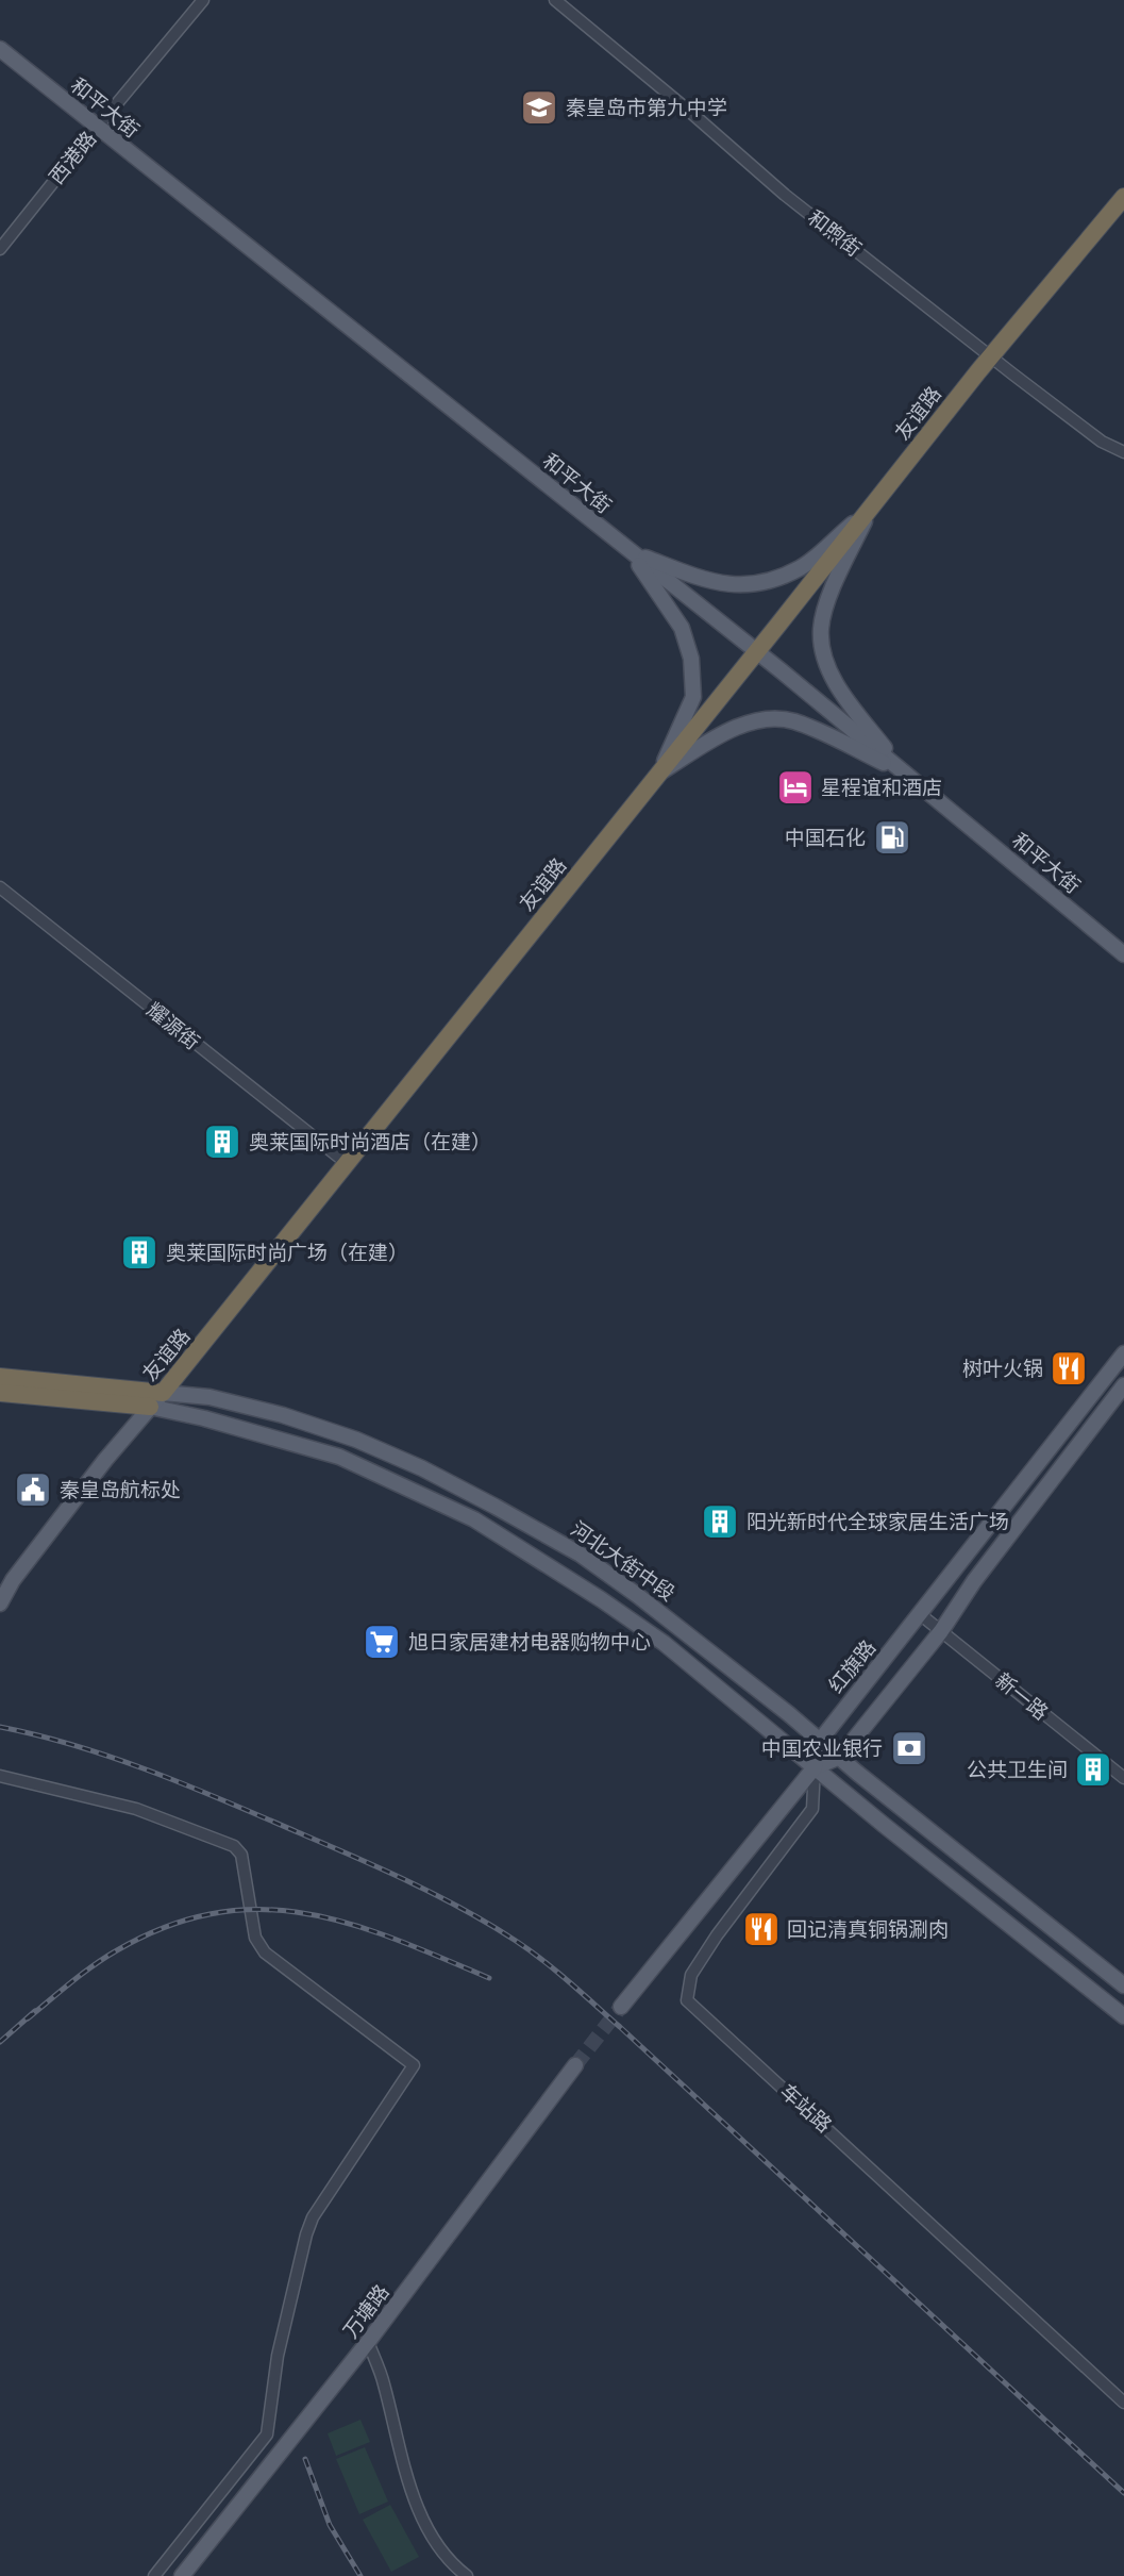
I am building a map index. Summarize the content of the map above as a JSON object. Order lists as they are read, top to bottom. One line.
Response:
{"streets":{"highway":["友谊路","河北大街中段"],"main road":["和平大街","红旗路","万塘路"],"street":["西港路","和煦街","耀源街","新一路","车站路"]},"crossings":[["和平大街","西港路"],["和平大街","友谊路"],["和煦街","友谊路"],["友谊路","耀源街"],["友谊路","河北大街中段"],["河北大街中段","红旗路"],["红旗路","新一路"],["红旗路","车站路"]],"places":{"school or university":["秦皇岛市第九中学"],"hotel":["星程谊和酒店"],"fuel station":["中国石化"],"building":["奥莱国际时尚酒店（在建）","奥莱国际时尚广场（在建）","阳光新时代全球家居生活广场","公共卫生间"],"restaurant":["树叶火锅","回记清真铜锅涮肉"],"public building":["秦皇岛航标处"],"supermarket":["旭日家居建材电器购物中心"],"bank":["中国农业银行"]}}
